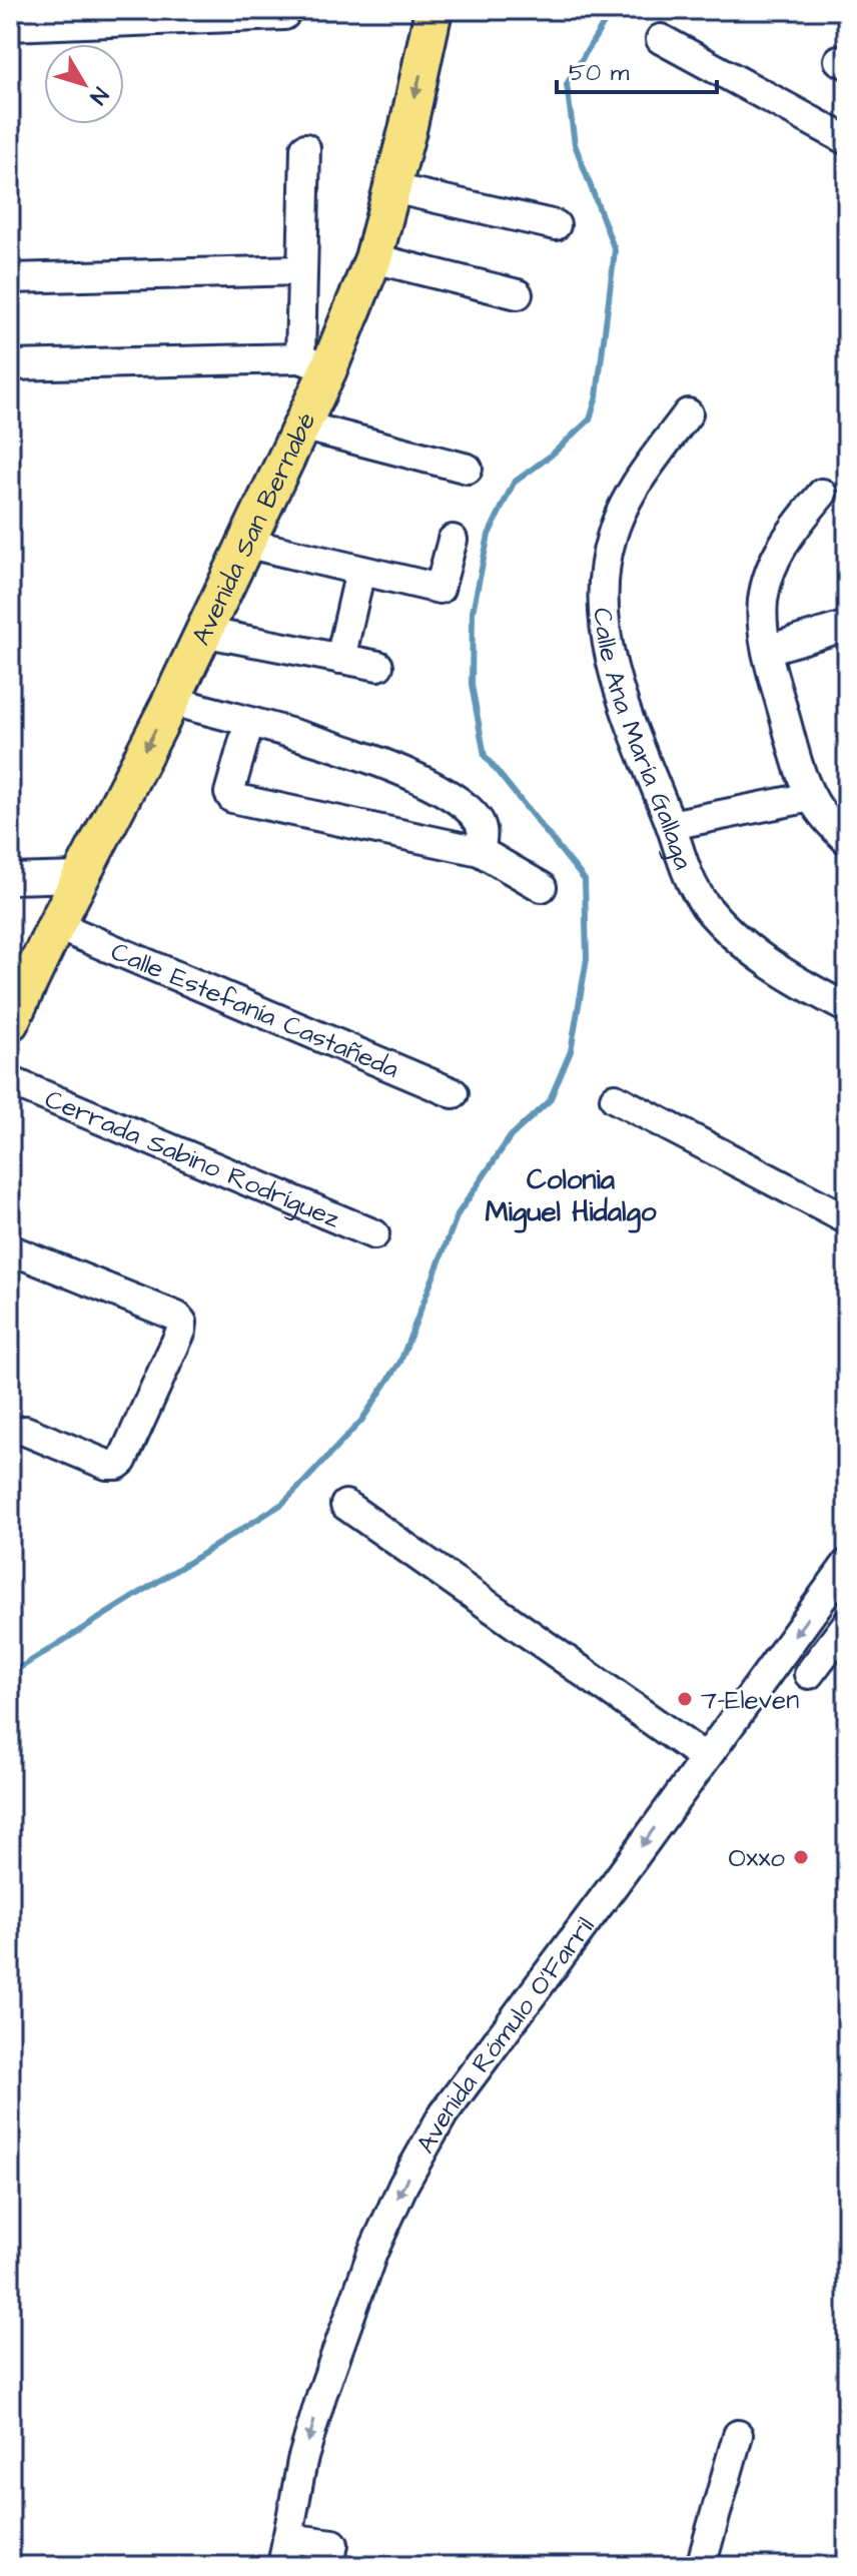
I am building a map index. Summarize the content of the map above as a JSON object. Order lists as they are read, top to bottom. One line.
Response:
{"streets":{"main road":["Avenida San Bernabé"],"street":["Calle Ana María Gallaga","Calle Estefanía Castañeda","Cerrada Sabino Rodríguez","Avenida Rómulo O'Farril"]},"crossings":[["Avenida San Bernabé","Calle Estefanía Castañeda"]],"one_way":["Avenida Rómulo O'Farril"],"districts":["Colonia Miguel Hidalgo"],"places":["7-Eleven","Oxxo"],"scale_bar":"50 m","north":"bottom right"}
